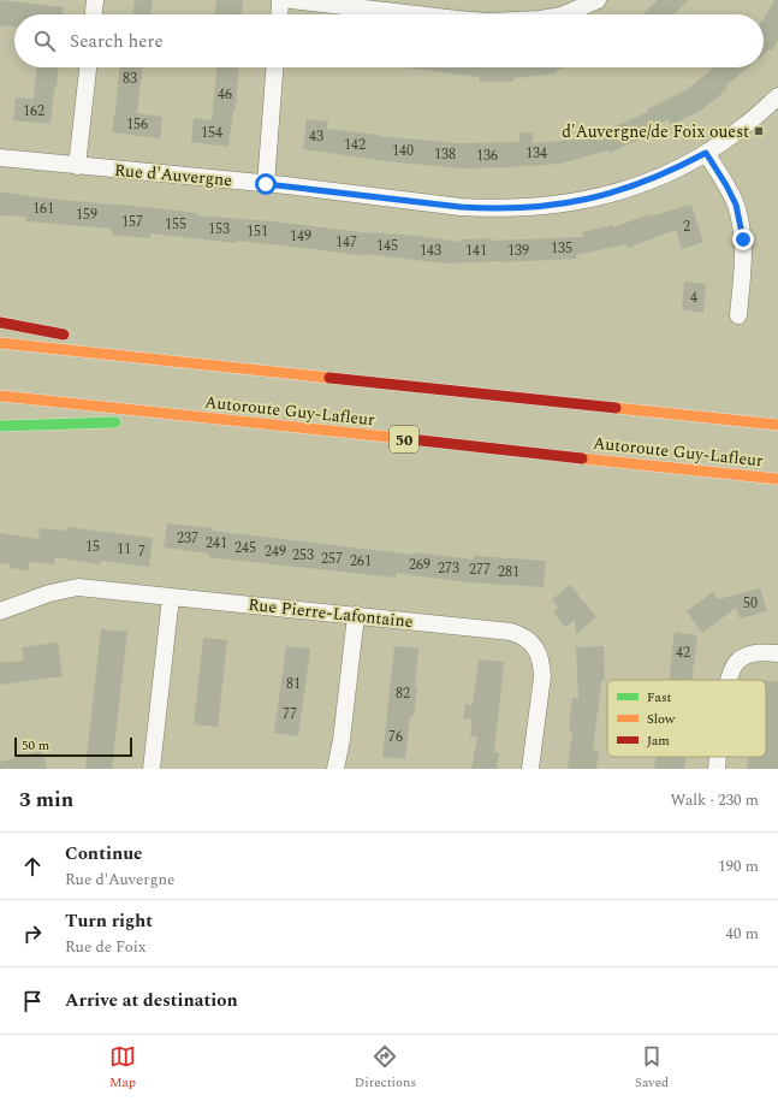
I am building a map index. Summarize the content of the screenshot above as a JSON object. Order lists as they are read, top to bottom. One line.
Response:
{"streets":{"highway":["Autoroute Guy-Lafleur","50"],"street":["Rue d'Auvergne","Rue Pierre-Lafontaine"]},"places":{"transit":["d'Auvergne/de Foix ouest"]},"house_numbers":["83","46","162","156","154","43","142","140","134","138","136","161","159","157","155","2","153","151","149","147","145","135","143","141","139","4","237","241","15","245","11","7","249","253","257","261","269","273","277","281","50","42","81","82","77","76"],"legend":["Fast","Slow","Jam"],"scale_bar":"50 m","page":{"search":"Search here","scale":"50 m","heading":["3 min","Walk · 230 m"],"list":[["Continue","Rue d'Auvergne","190 m"],["Turn right","Rue de Foix","40 m"],"Arrive at destination"],"nav":["Map","Directions","Saved"]}}
